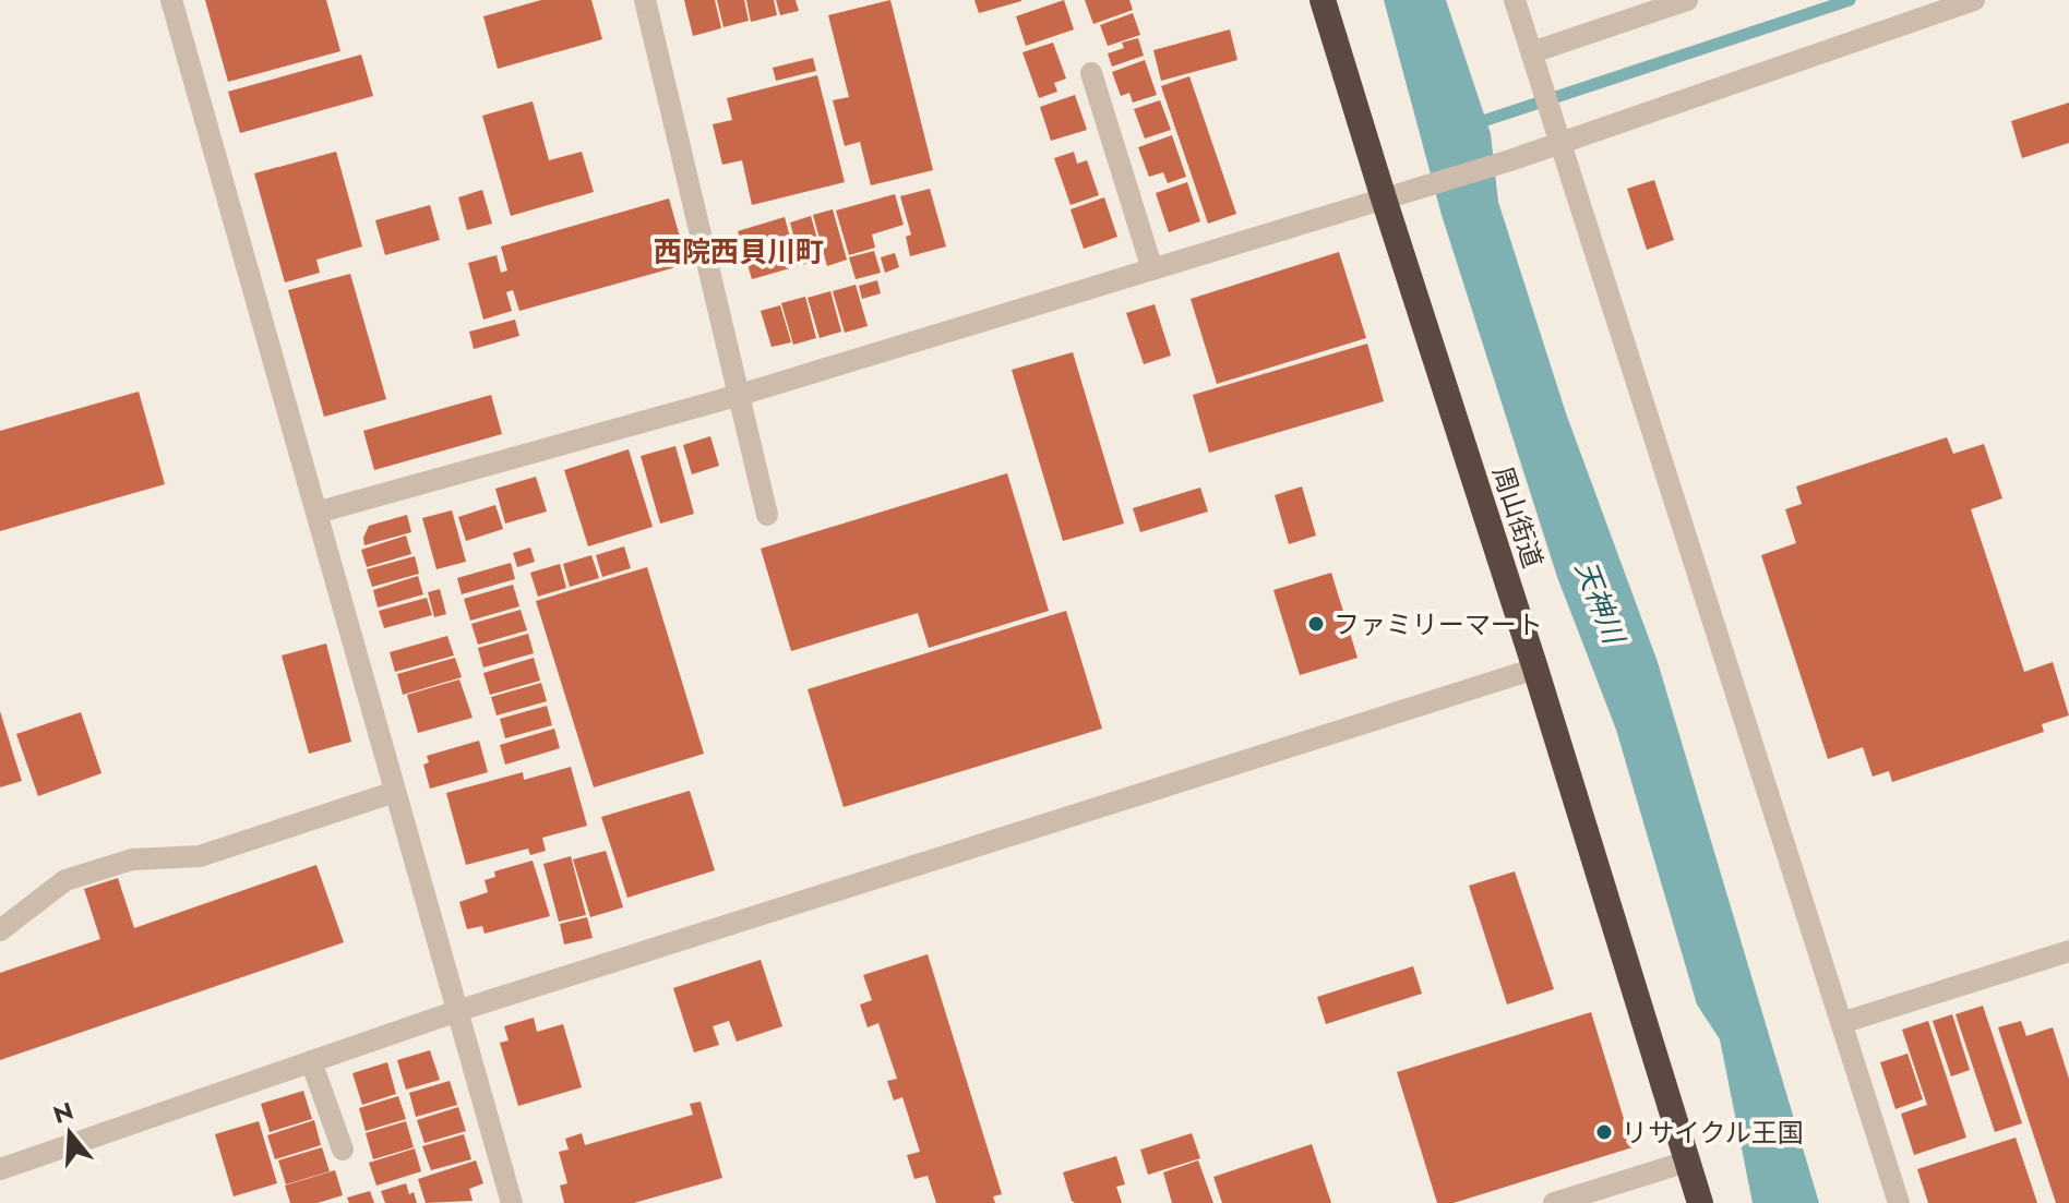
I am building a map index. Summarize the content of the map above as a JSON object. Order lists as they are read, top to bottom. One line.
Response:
{"streets":{"highway":["周山街道"]},"districts":["西院西貝川町"],"water":["天神川"],"places":["ファミリーマート","リサイクル王国"],"north":"top"}
